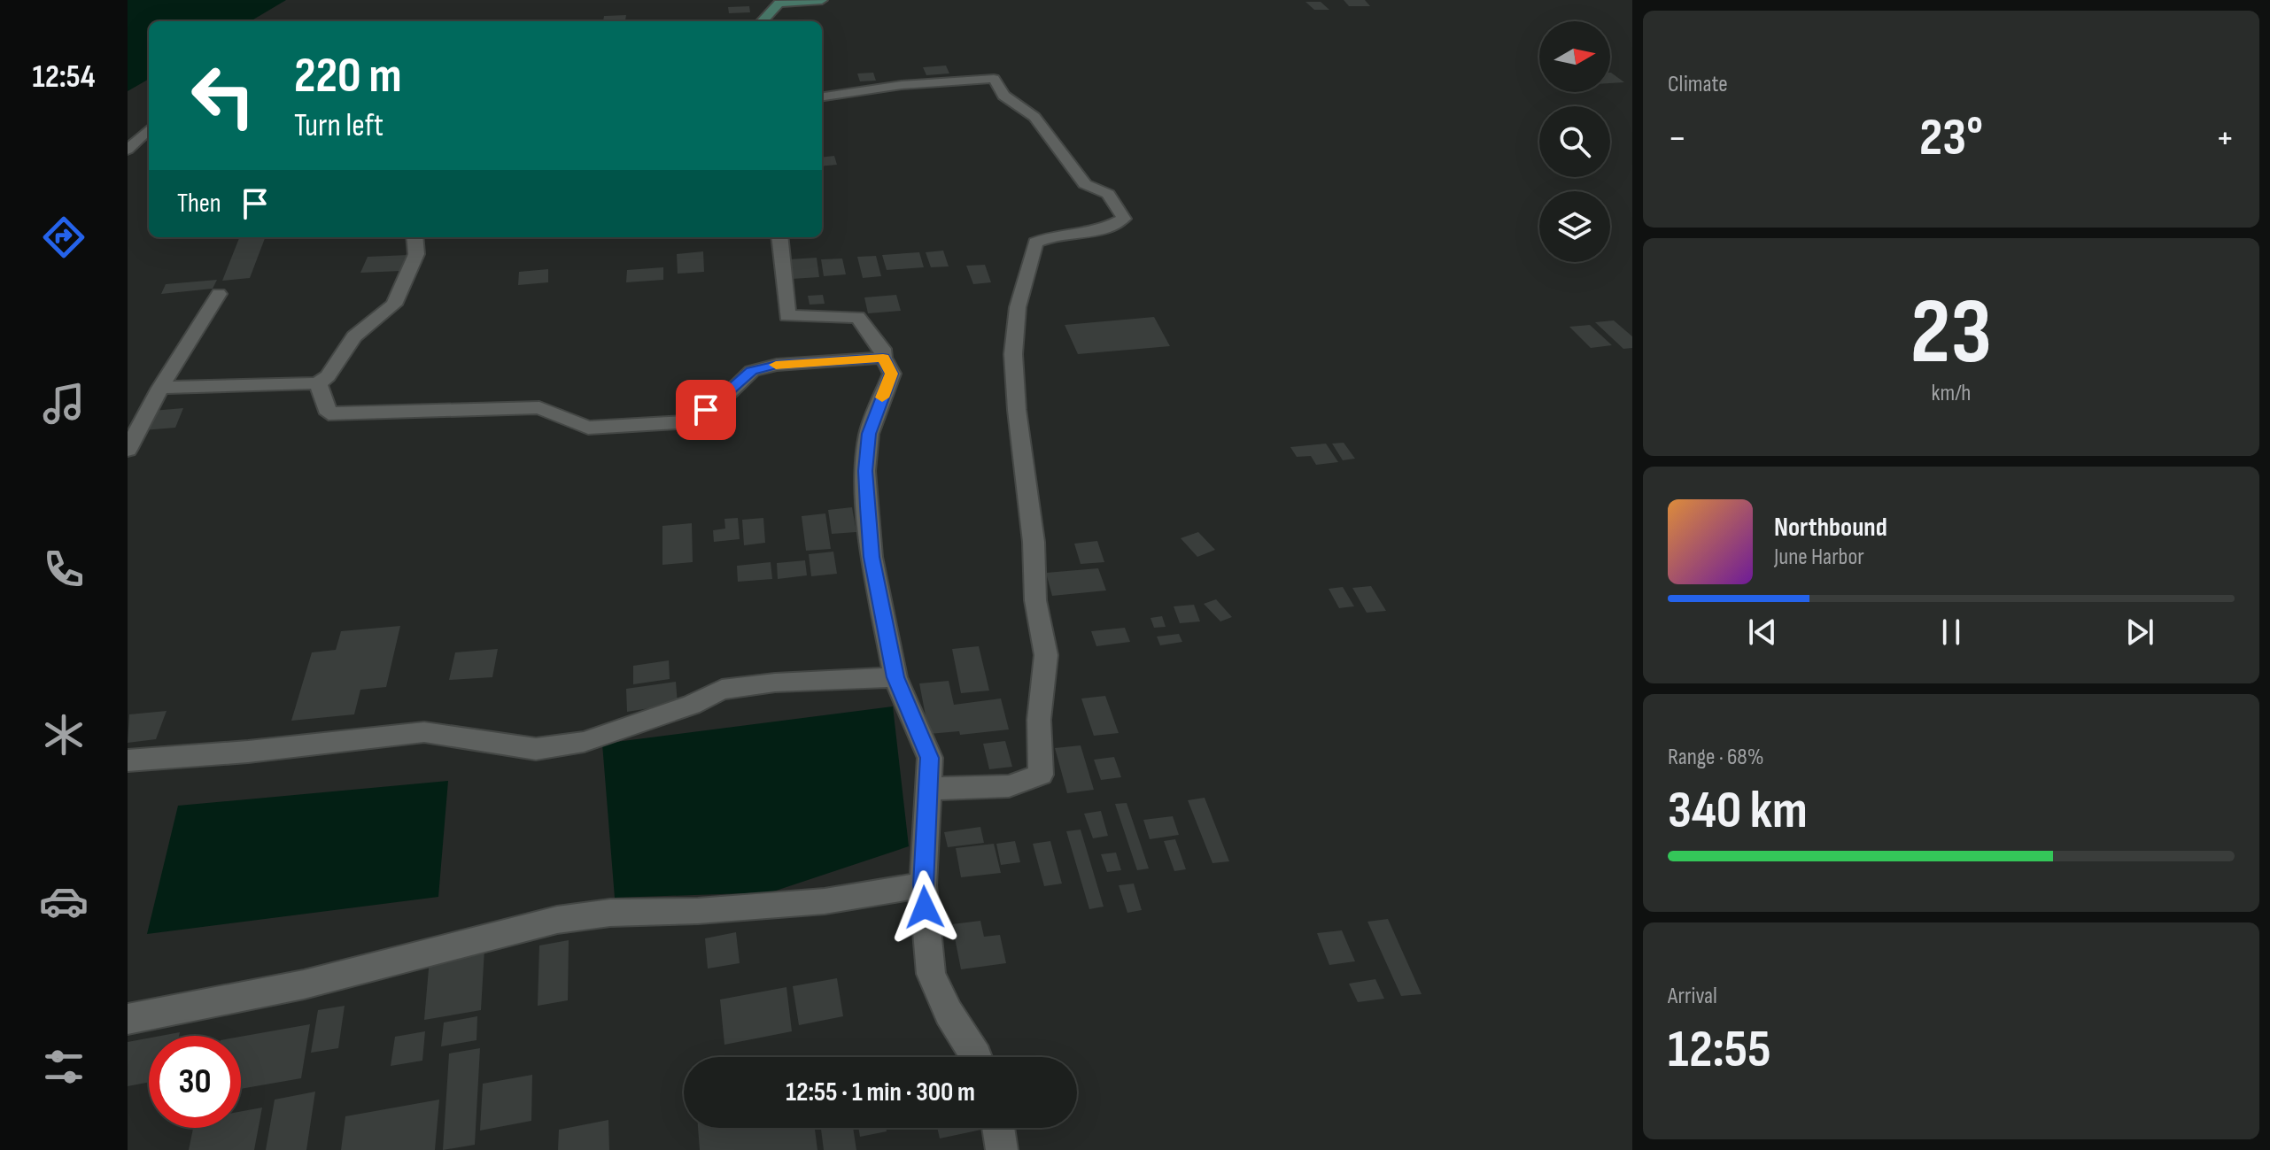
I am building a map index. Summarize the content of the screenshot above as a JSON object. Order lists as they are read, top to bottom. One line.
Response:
{"north":"right","page":{"tabs":"12:54","tile":["Climate",["23","km/h"],["Range · 68%","340 km"],["Arrival","12:55"]],"turn":["220 m","Turn left"],"heat":["−","23°","+"],"then":"Then","song":["Northbound","June Harbor"],"limit":"30","trip":"12:55 · 1 min · 300 m"}}
